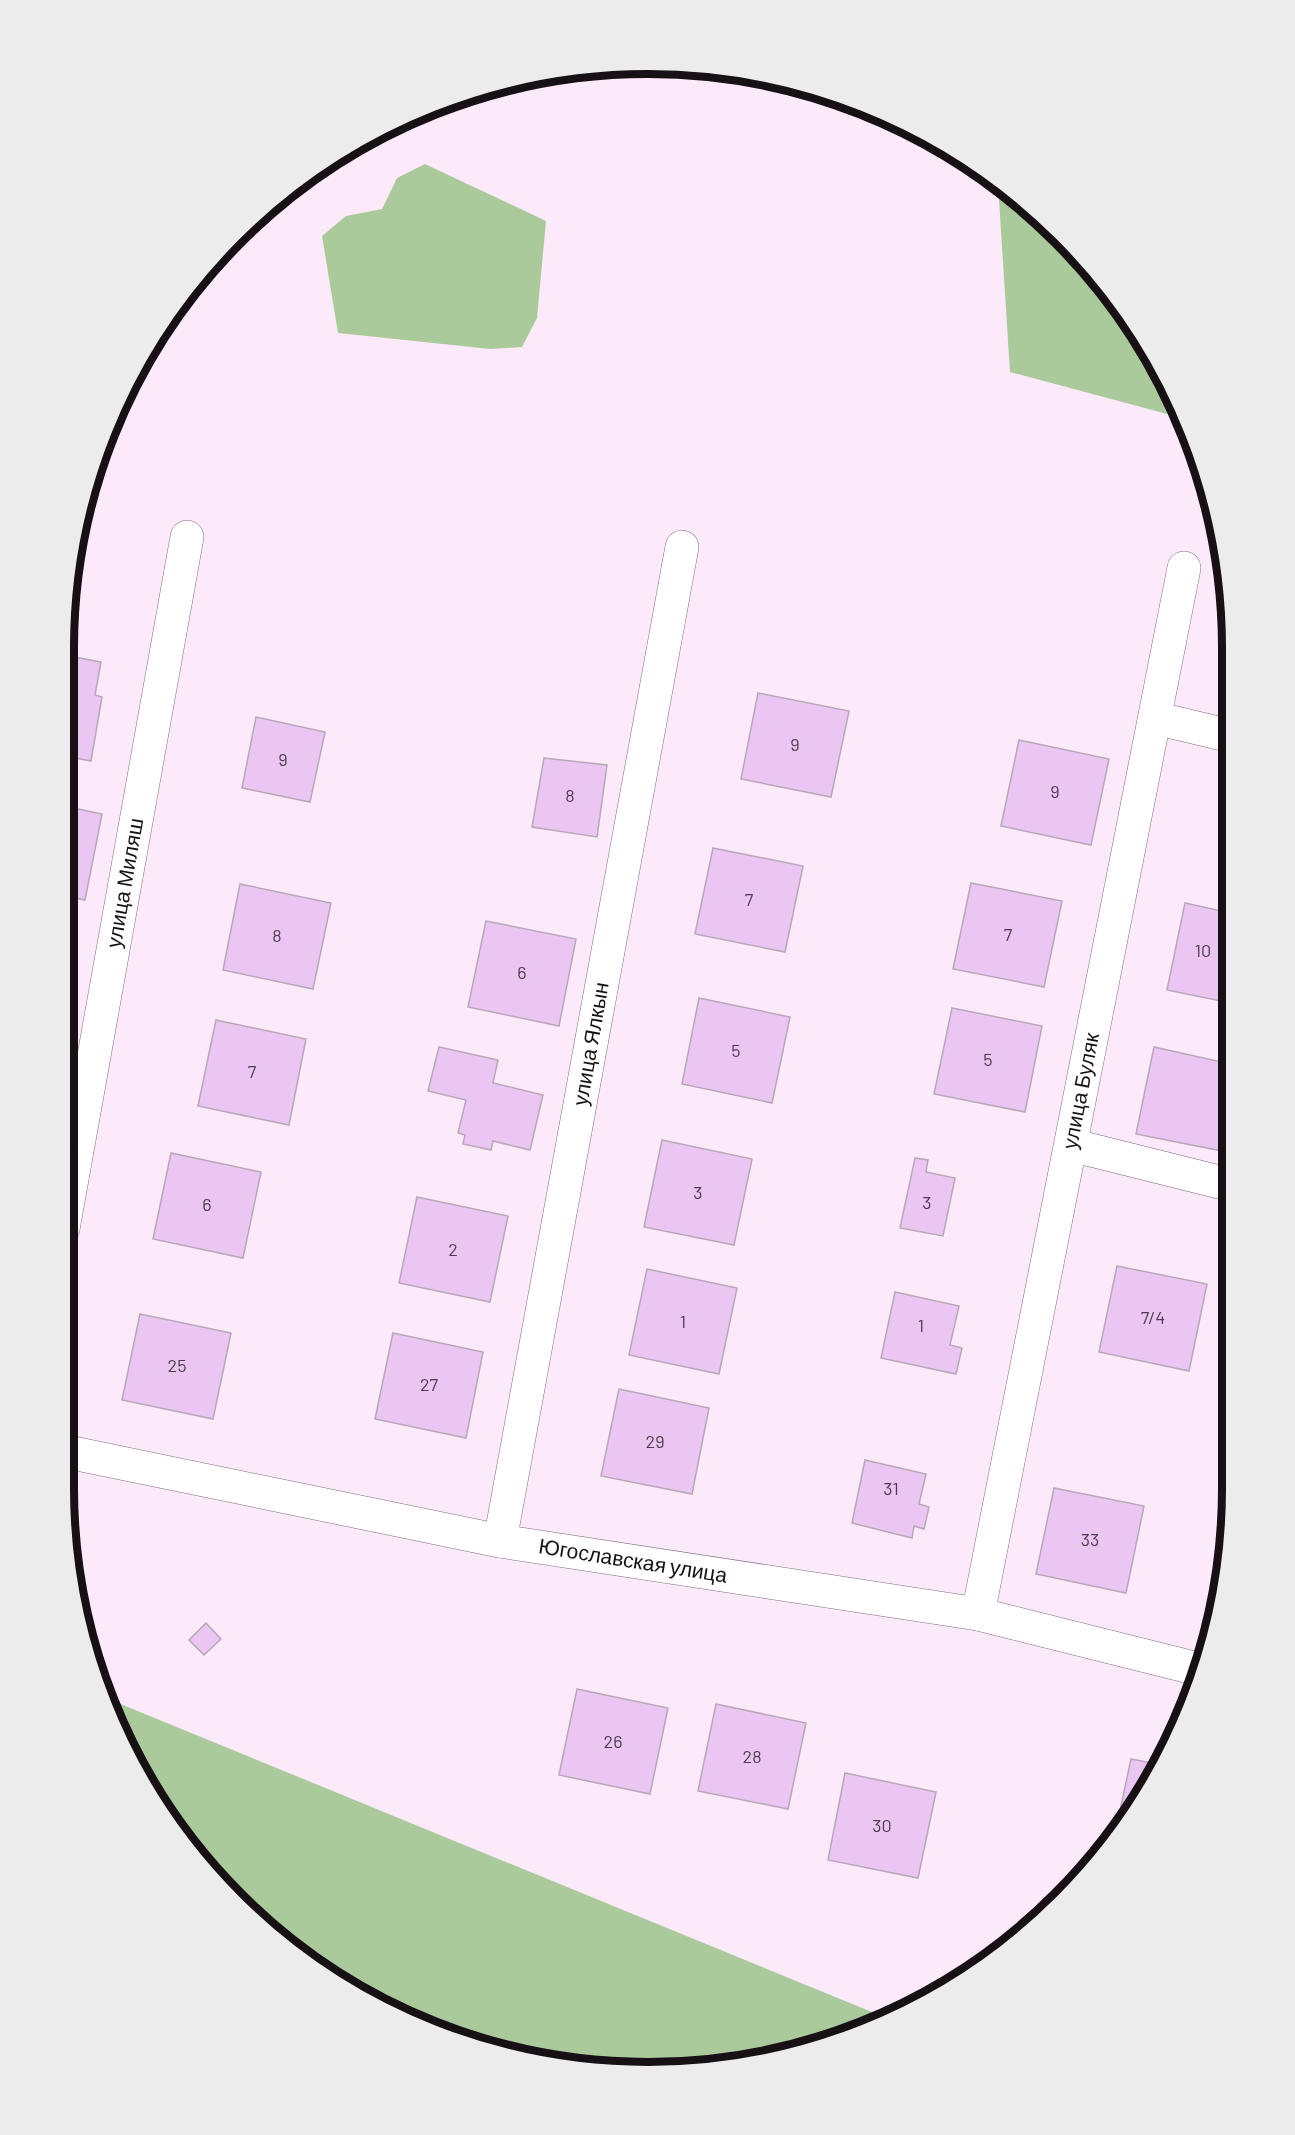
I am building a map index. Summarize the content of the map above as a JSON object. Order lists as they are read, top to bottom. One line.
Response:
{"streets":{"street":["улица Миляш","улица Ялкын","улица Буляк","Югославская улица"]},"crossings":[["улица Ялкын","Югославская улица"],["улица Буляк","Югославская улица"]],"house_numbers":["9","9","9","8","7","7","8","10","6","5","5","7","3","3","6","2","7/4","1","1","25","27","29","31","33","26","28","30"]}
